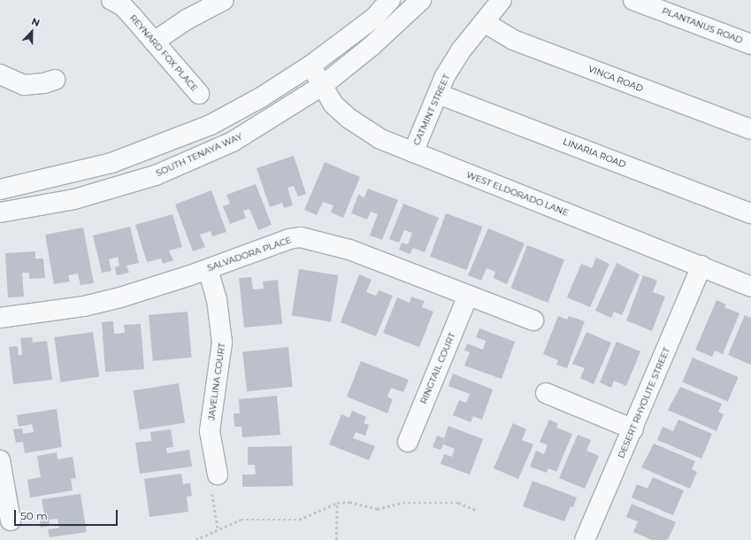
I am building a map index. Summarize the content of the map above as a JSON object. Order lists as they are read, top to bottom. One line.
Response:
{"streets":{"street":["PLANTANUS ROAD","REYNARD FOX PLACE","VINCA ROAD","CATMINT STREET","LINARIA ROAD","SOUTH TENAYA WAY","WEST ELDORADO LANE","SALVADORA PLACE","RINGTAIL COURT","JAVELINA COURT","DESERT RHYOLITE STREET"]},"crossings":[["VINCA ROAD","CATMINT STREET"],["CATMINT STREET","LINARIA ROAD"],["CATMINT STREET","WEST ELDORADO LANE"],["SOUTH TENAYA WAY","WEST ELDORADO LANE"],["WEST ELDORADO LANE","DESERT RHYOLITE STREET"],["SALVADORA PLACE","RINGTAIL COURT"],["SALVADORA PLACE","JAVELINA COURT"]],"scale_bar":"50 m","north":"top"}
